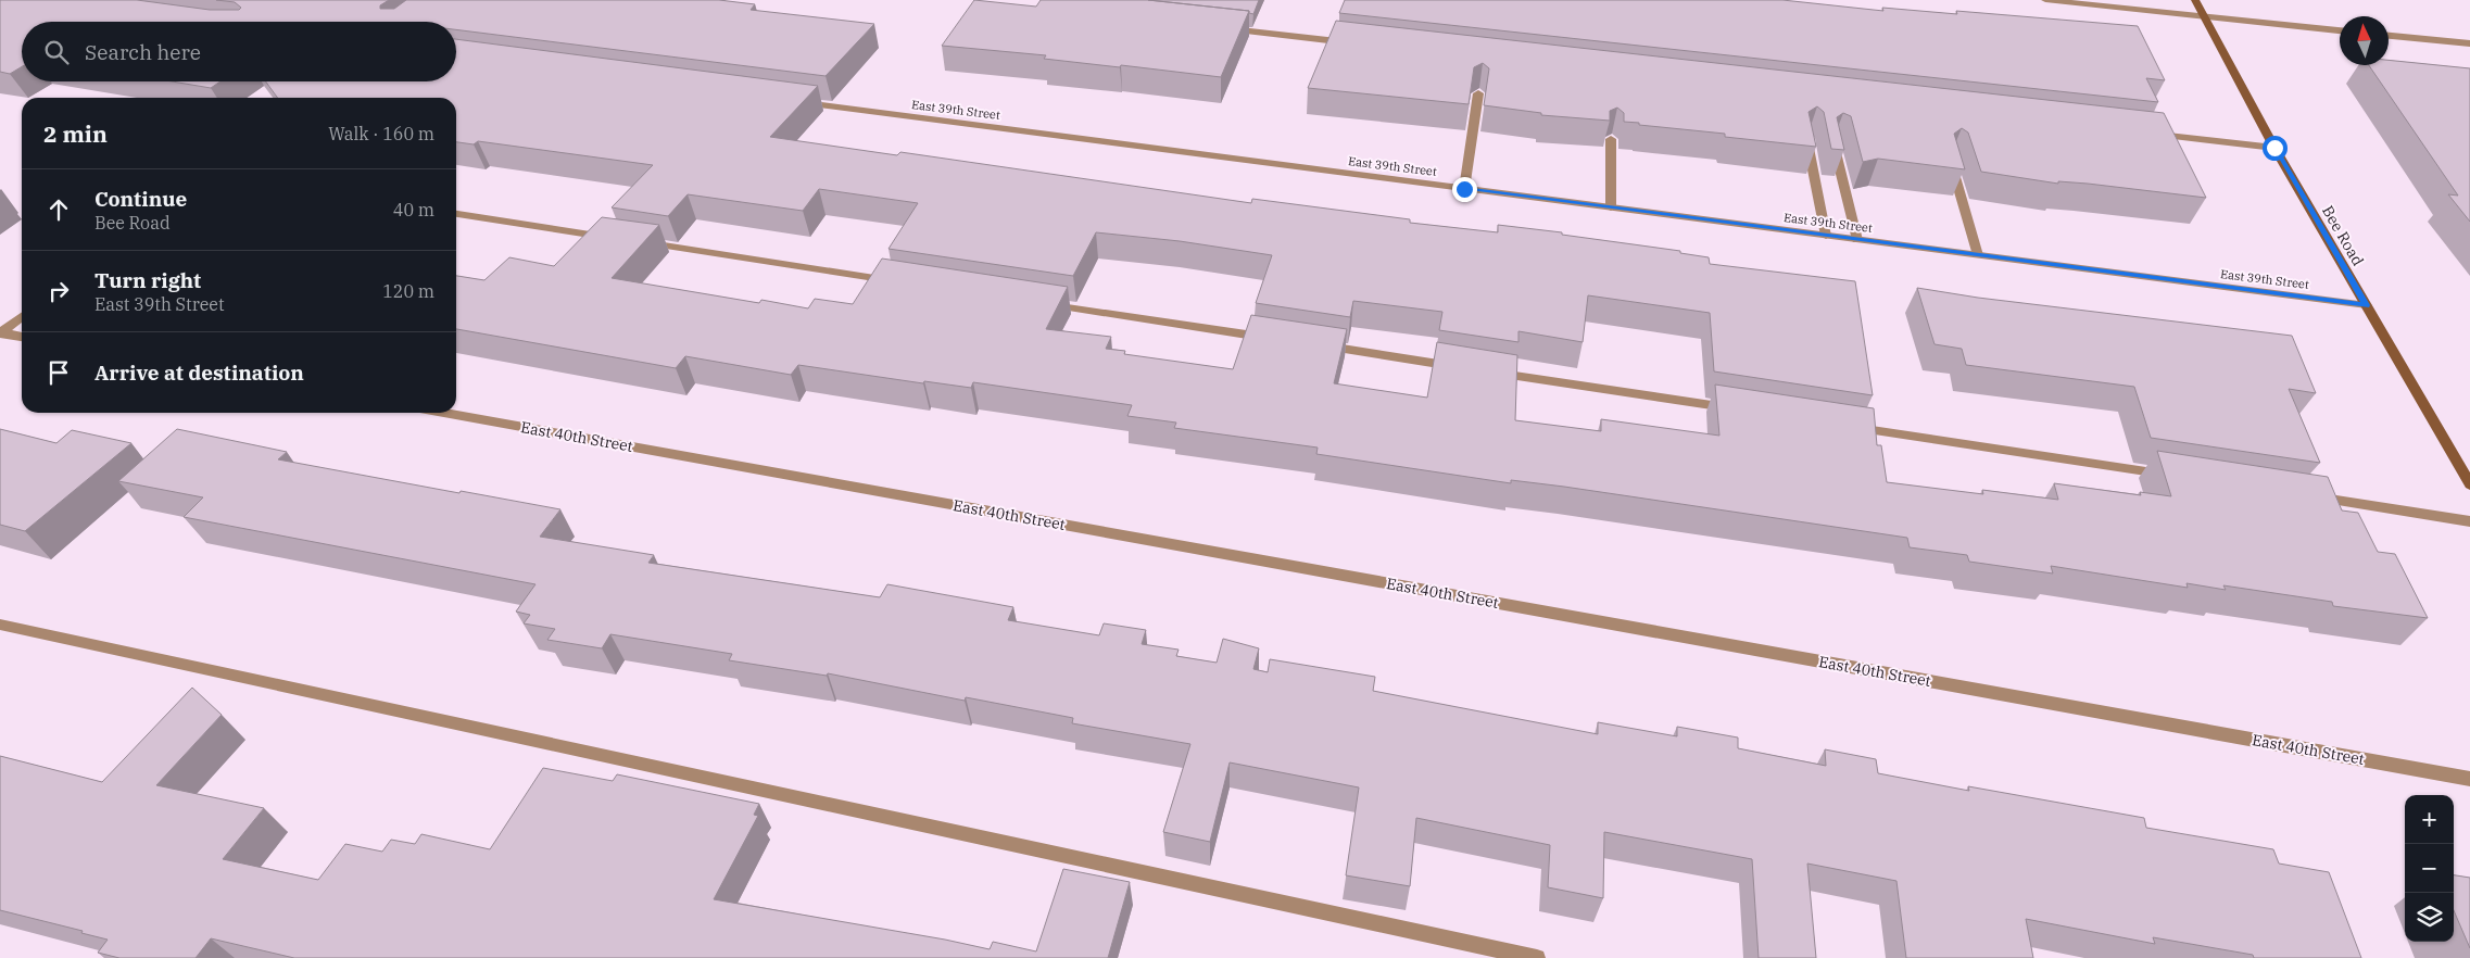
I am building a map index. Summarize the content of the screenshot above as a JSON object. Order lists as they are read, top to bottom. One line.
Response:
{"streets":{"main road":["Bee Road"],"street":["East 39th Street","East 40th Street"]},"crossings":[["East 39th Street","Bee Road"]],"north":"top","page":{"search":"Search here","heading":["2 min","Walk · 160 m"],"list":[["Continue","Bee Road","40 m"],["Turn right","East 39th Street","120 m"],"Arrive at destination"],"map_buttons":["+","−"]}}
